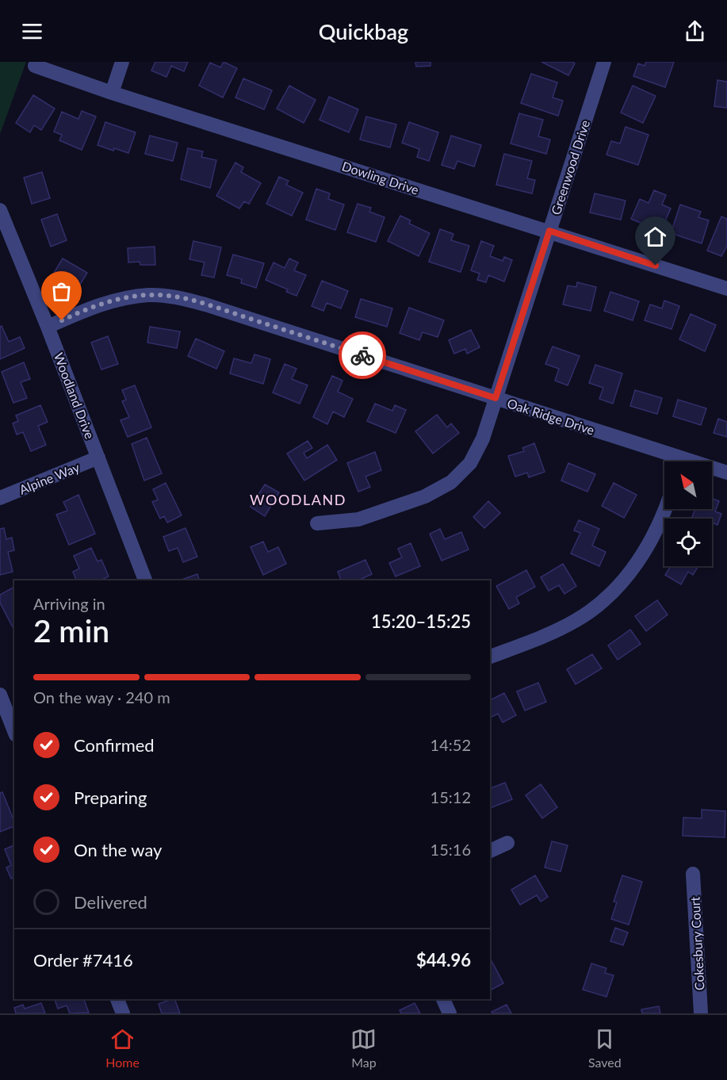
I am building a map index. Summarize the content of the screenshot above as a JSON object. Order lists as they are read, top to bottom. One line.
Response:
{"streets":{"street":["Greenwood Drive","Dowling Drive","Woodland Drive","Oak Ridge Drive","Alpine Way","Cokesbury Court"]},"crossings":[["Greenwood Drive","Dowling Drive"],["Greenwood Drive","Oak Ridge Drive"],["Woodland Drive","Oak Ridge Drive"],["Woodland Drive","Alpine Way"]],"districts":["WOODLAND"],"north":"top left","page":{"header":"Quickbag","heading":["2 min","Arriving in","15:20–15:25"],"panel":["Order #7416","$44.96"],"bar":"On the way · 240 m","list":[["Confirmed","14:52"],["Preparing","15:12"],["On the way","15:16"],"Delivered"],"tabs":["Home","Map","Saved"]}}
